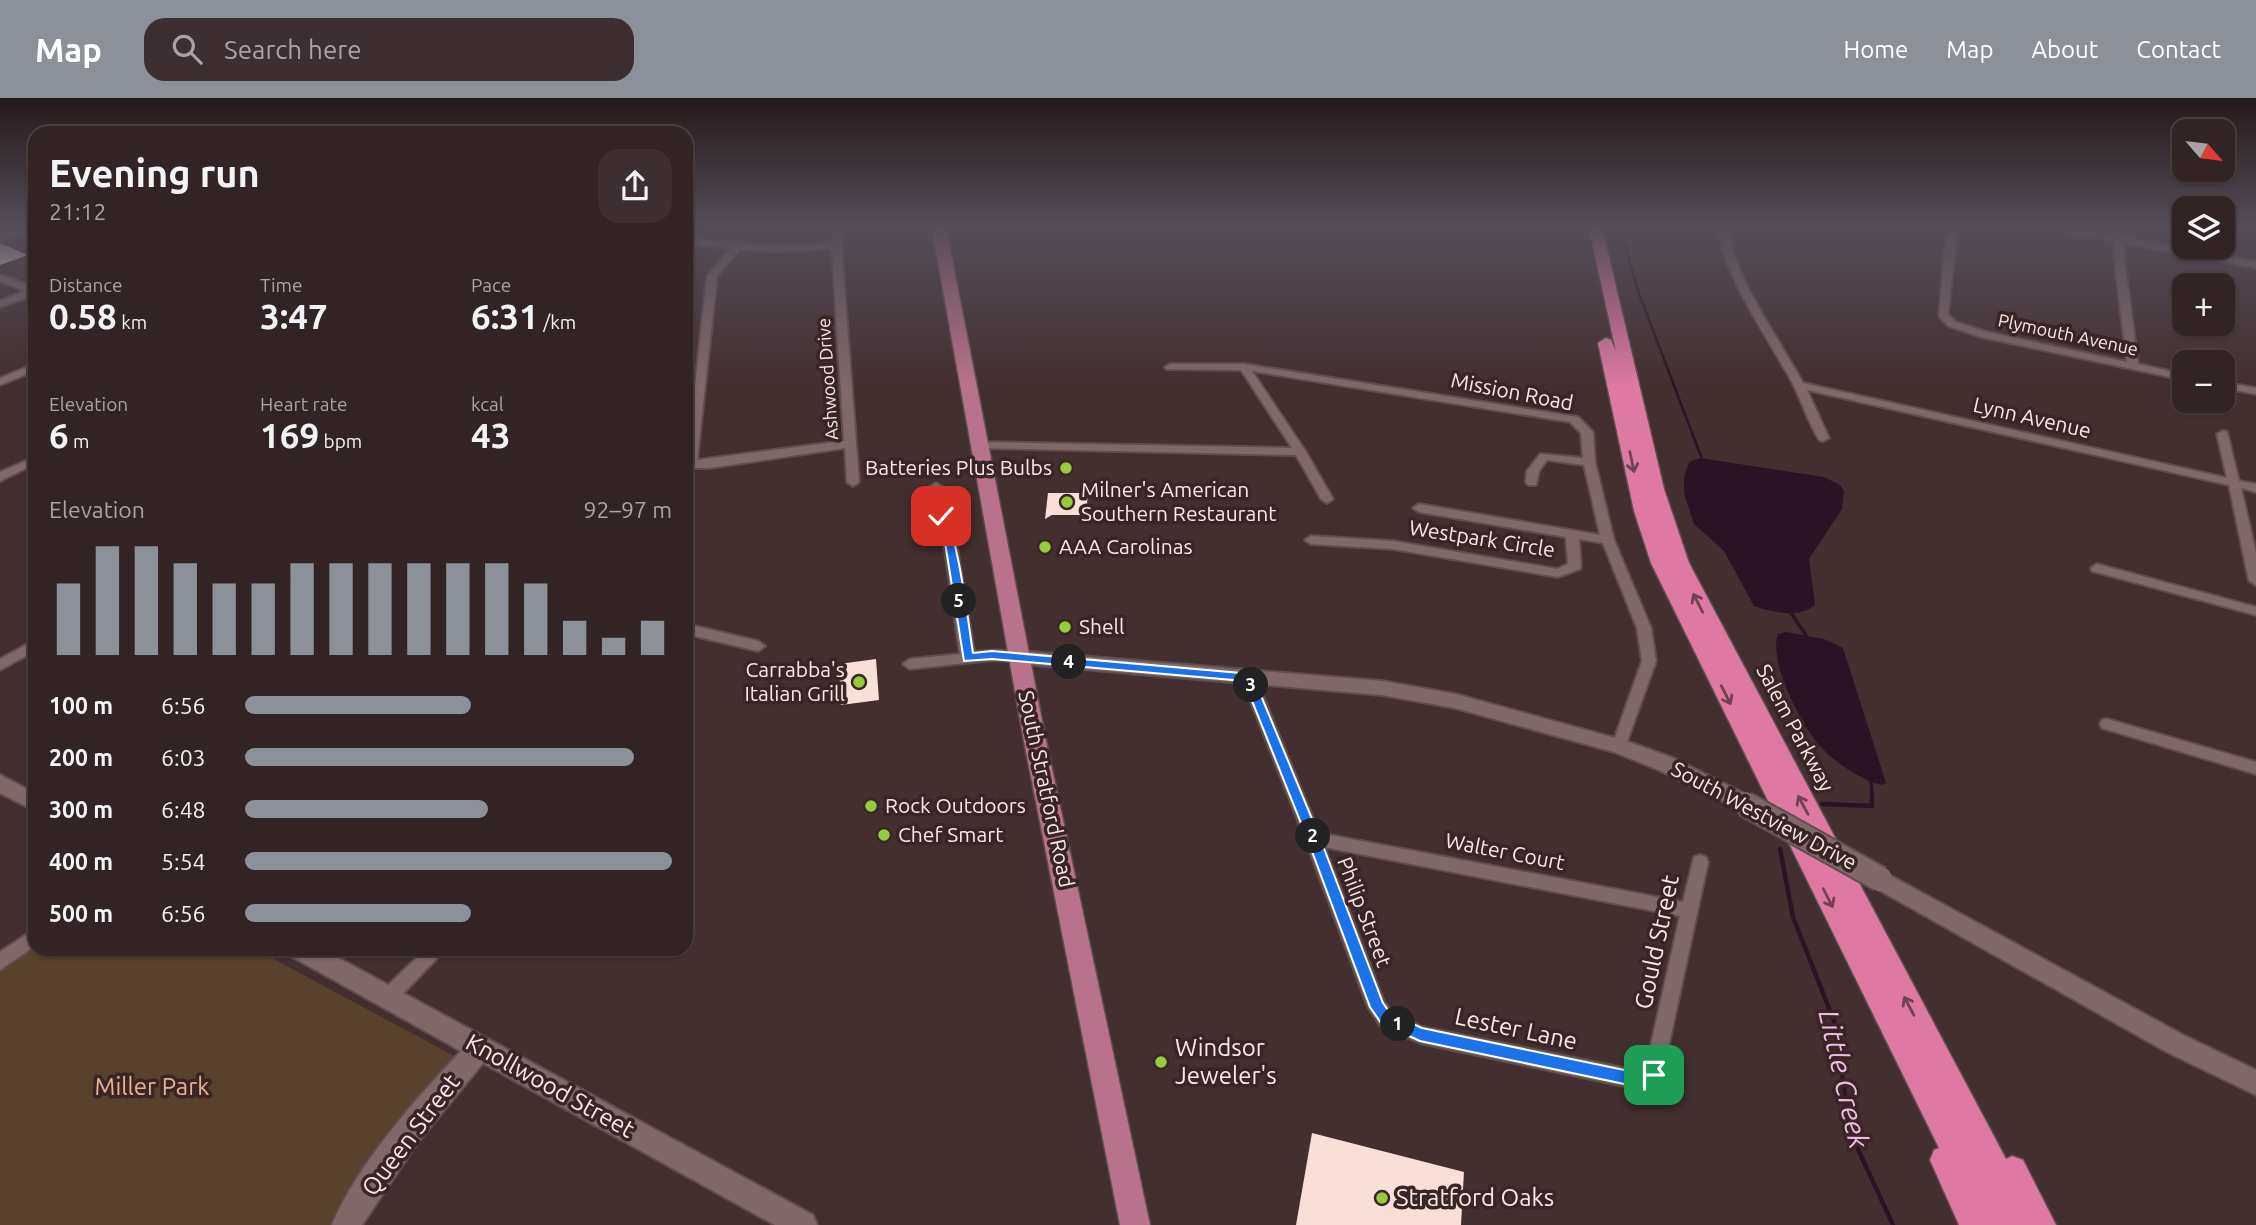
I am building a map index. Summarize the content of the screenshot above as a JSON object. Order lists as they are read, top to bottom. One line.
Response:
{"streets":{"highway":["Salem Parkway"],"main road":["South Stratford Road"],"street":["Plymouth Avenue","Ashwood Drive","Mission Road","Lynn Avenue","Westpark Circle","South Westview Drive","Walter Court","Philip Street","Gould Street","Lester Lane","Knollwood Street","Queen Street"]},"crossings":[["Mission Road","Westpark Circle"],["Mission Road","South Westview Drive"],["South Stratford Road","South Westview Drive"],["South Westview Drive","Philip Street"],["Walter Court","Philip Street"],["Walter Court","Gould Street"],["Philip Street","Lester Lane"],["Gould Street","Lester Lane"],["Knollwood Street","Queen Street"]],"water":["Little Creek"],"parks":["Miller Park"],"places":["Batteries Plus Bulbs","Milner's American Southern Restaurant","AAA Carolinas","Shell","Carrabba's Italian Grill","Rock Outdoors","Chef Smart","Windsor Jeweler's","Stratford Oaks"],"north":"bottom right","page":{"header":"Map","search":"Search here","nav":["Home","Map","About","Contact"],"map_buttons":["+","−"],"heading":["Evening run","21:12"],"stats":[["Distance","0.58 km"],["Time","3:47"],["Pace","6:31 /km"],["Elevation","6 m"],["Heart rate","169 bpm"],["kcal","43"]],"chart":["Elevation","92–97 m"],"pins":["5","4","3","2","1"],"list":[{"name":"100 m","note":"6:56"},{"name":"200 m","note":"6:03"},{"name":"300 m","note":"6:48"},{"name":"400 m","note":"5:54"},{"name":"500 m","note":"6:56"}]}}
